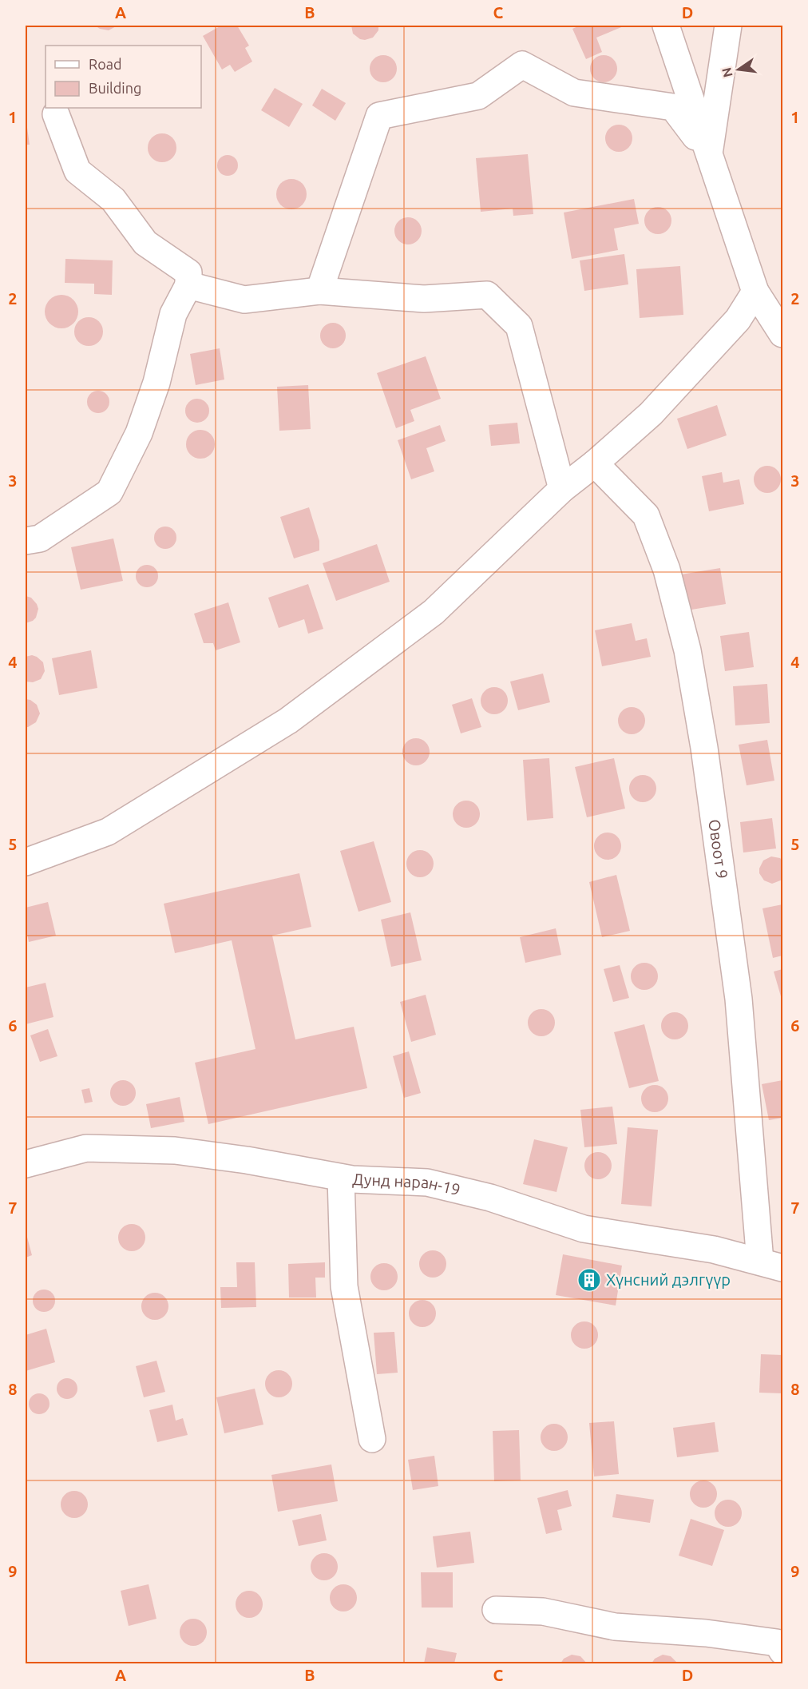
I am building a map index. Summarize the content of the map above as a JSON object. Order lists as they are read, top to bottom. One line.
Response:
{"streets":{"street":["Овоот 9","Дунд наран-19"]},"crossings":[["Овоот 9","Дунд наран-19"]],"places":{"building":["Хүнсний дэлгүүр"]},"legend":["Road","Building"],"north":"left","grid":{"columns":["A","B","C","D"],"rows":["1","2","3","4","5","6","7","8","9"]}}
